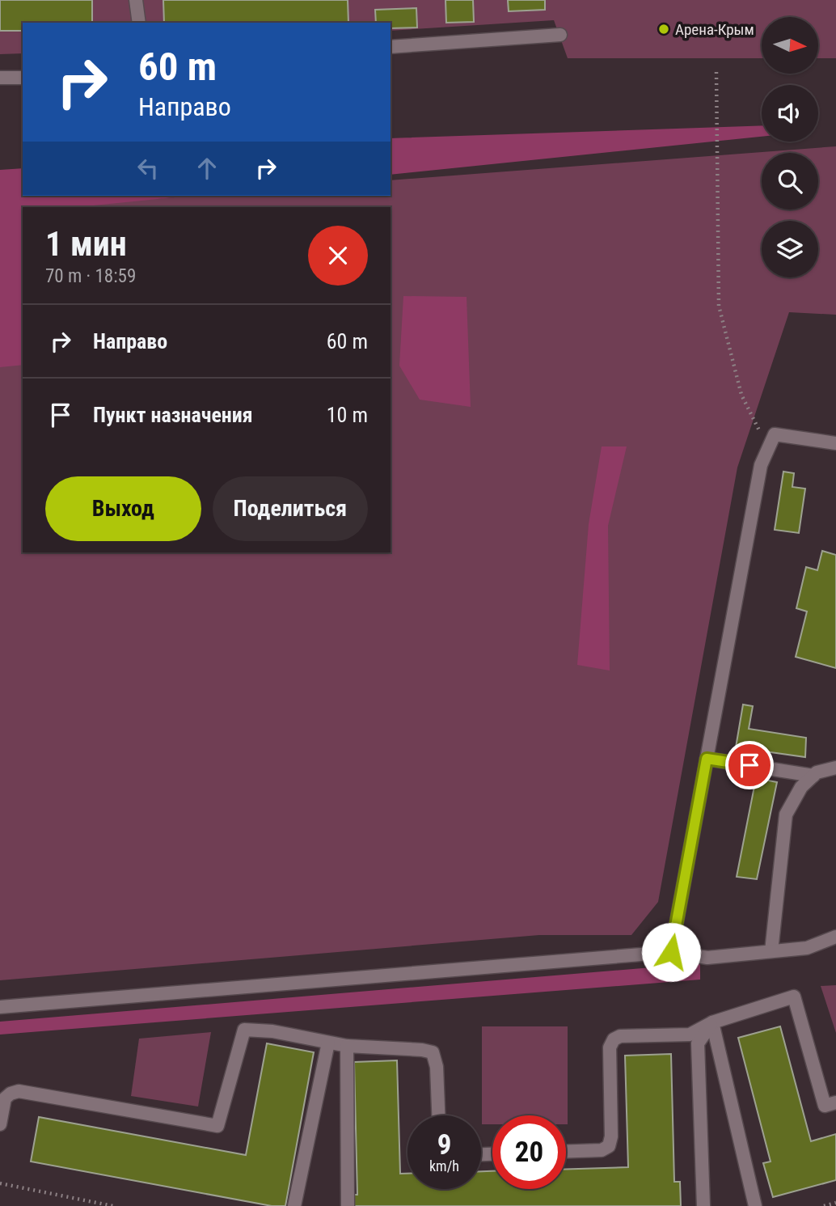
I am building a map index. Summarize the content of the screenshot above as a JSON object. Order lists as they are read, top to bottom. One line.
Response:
{"places":["Арена-Крым"],"north":"right","page":{"turn":["60 m","Направо"],"heading":["1 мин","70 m · 18:59"],"list":[{"name":"Направо","value":"60 m"},{"name":"Пункт назначения","value":"10 m"}],"buttons":["Выход","Поделиться"],"speed":"9 km/h","limit":"20"}}
